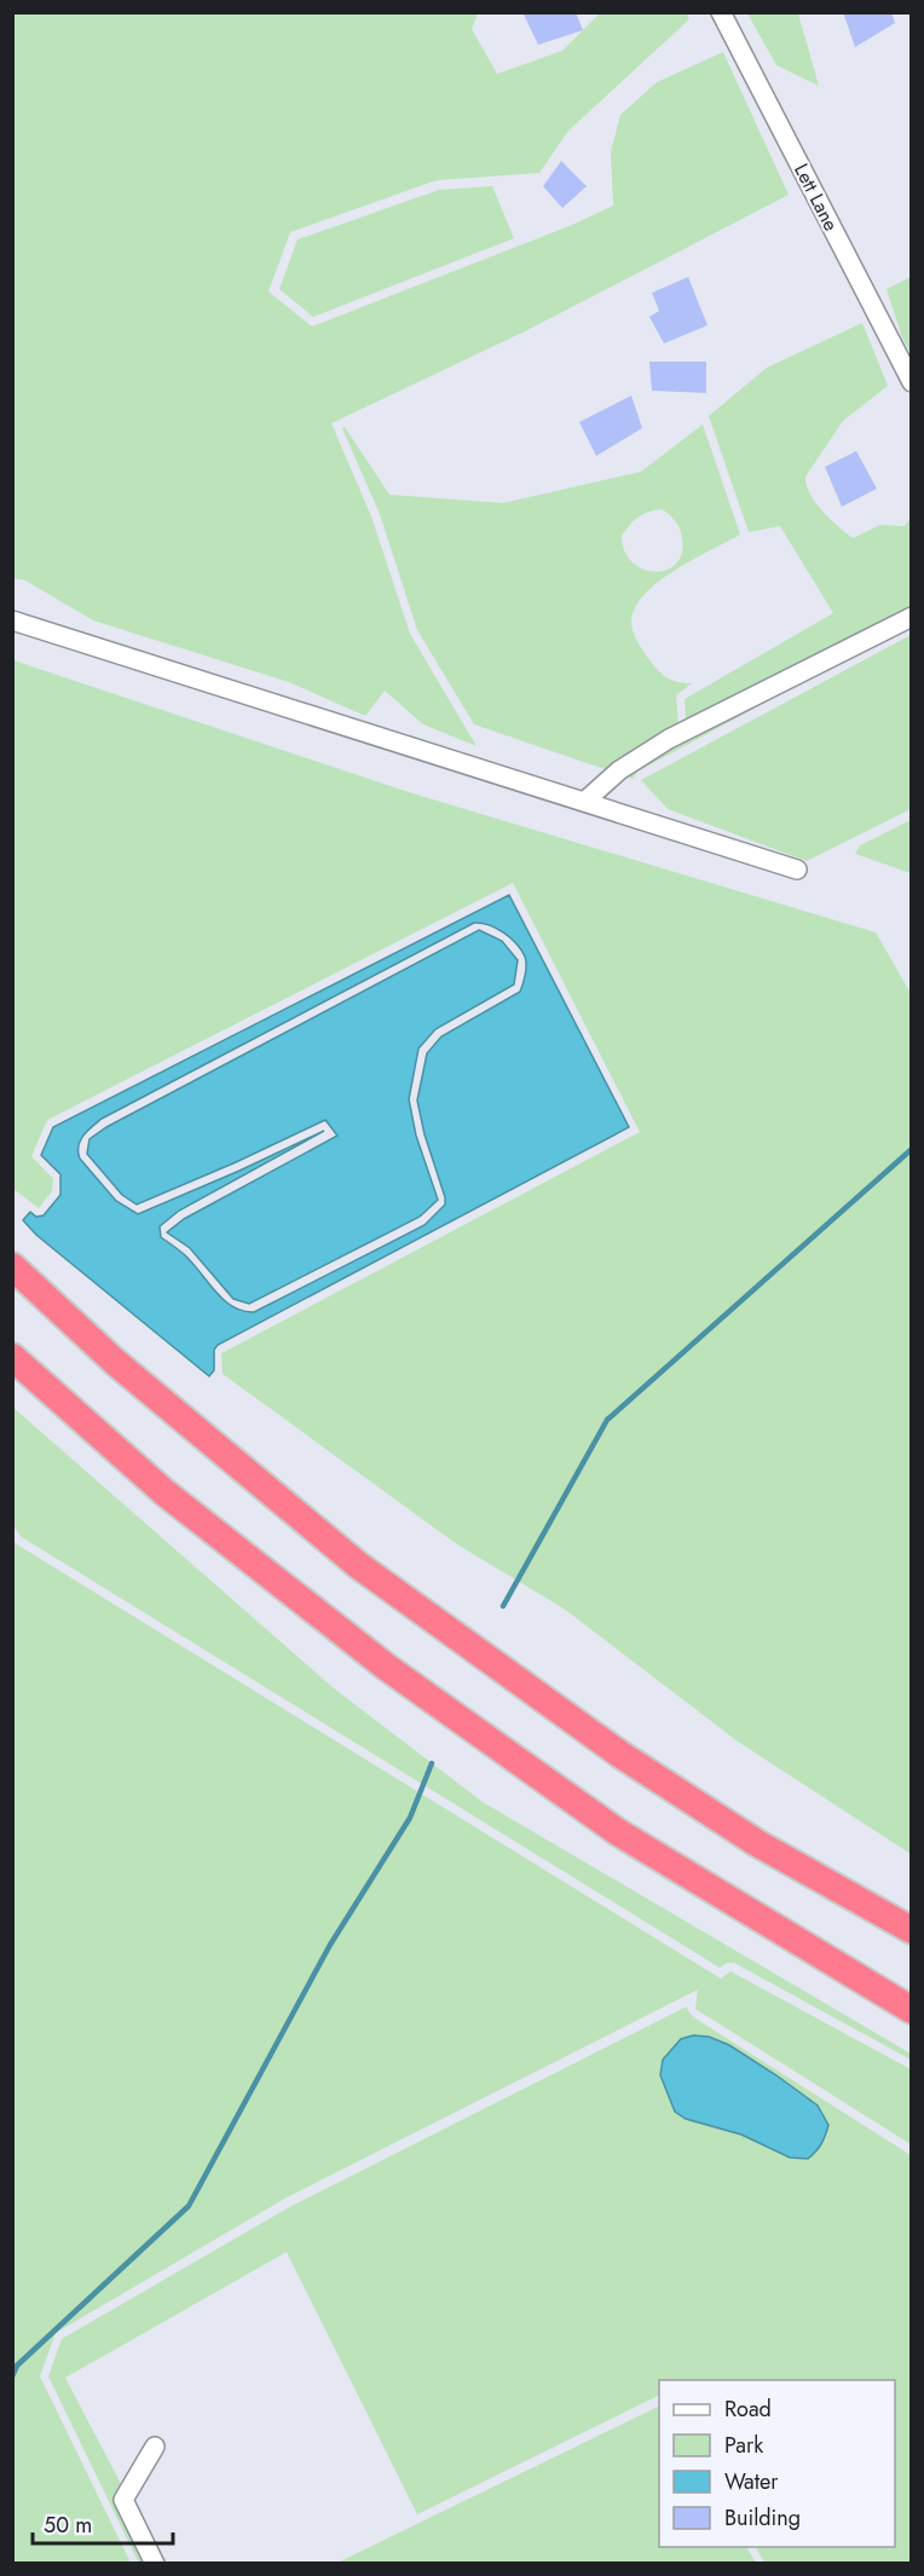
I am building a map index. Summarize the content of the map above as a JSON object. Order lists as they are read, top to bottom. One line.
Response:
{"streets":{"street":["Lett Lane"]},"legend":["Road","Park","Water","Building"],"scale_bar":"50 m"}
